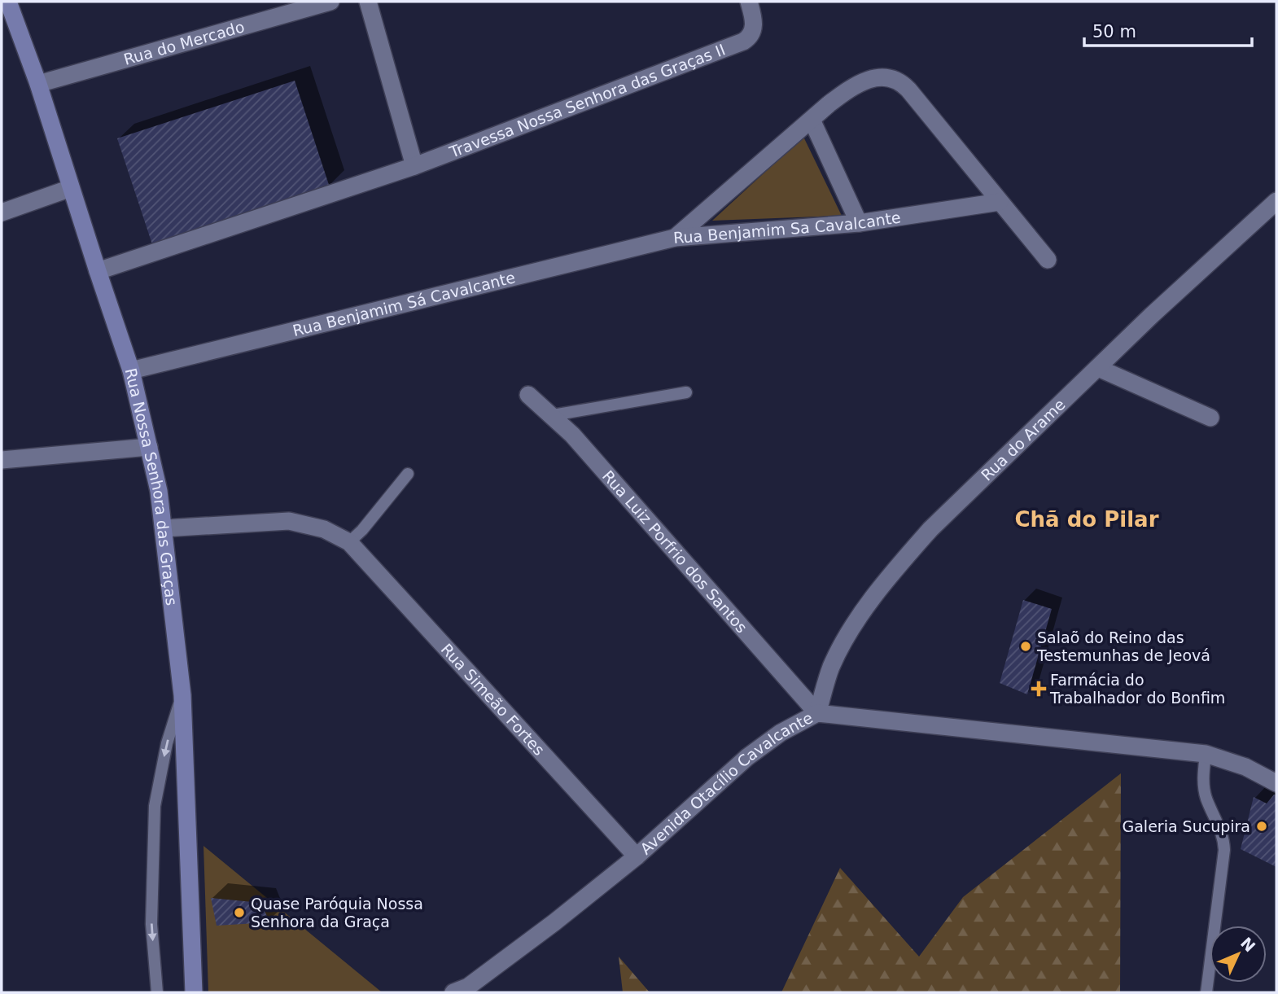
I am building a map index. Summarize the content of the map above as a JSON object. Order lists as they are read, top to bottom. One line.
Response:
{"streets":{"main road":["Rua Nossa Senhora das Graças"],"street":["Rua do Mercado","Travessa Nossa Senhora das Graças II","Rua Benjamim Sa Cavalcante","Rua Benjamim Sá Cavalcante","Rua do Arame","Rua Luiz Porfrio dos Santos","Rua Simeão Fortes","Avenida Otacílio Cavalcante"]},"crossings":[["Rua do Mercado","Rua Nossa Senhora das Graças"],["Travessa Nossa Senhora das Graças II","Rua Nossa Senhora das Graças"],["Rua Benjamim Sa Cavalcante","Rua Benjamim Sá Cavalcante"],["Rua Benjamim Sá Cavalcante","Rua Nossa Senhora das Graças"],["Rua do Arame","Rua Luiz Porfrio dos Santos"],["Rua do Arame","Avenida Otacílio Cavalcante"],["Rua Nossa Senhora das Graças","Rua Simeão Fortes"],["Rua Luiz Porfrio dos Santos","Avenida Otacílio Cavalcante"],["Rua Simeão Fortes","Avenida Otacílio Cavalcante"]],"districts":["Chã do Pilar"],"places":{"other":["Salaõ do Reino das Testemunhas de Jeová","Galeria Sucupira","Quase Paróquia Nossa Senhora da Graça"],"health":["Farmácia do Trabalhador do Bonfim"]},"scale_bar":"50 m","north":"top right"}
